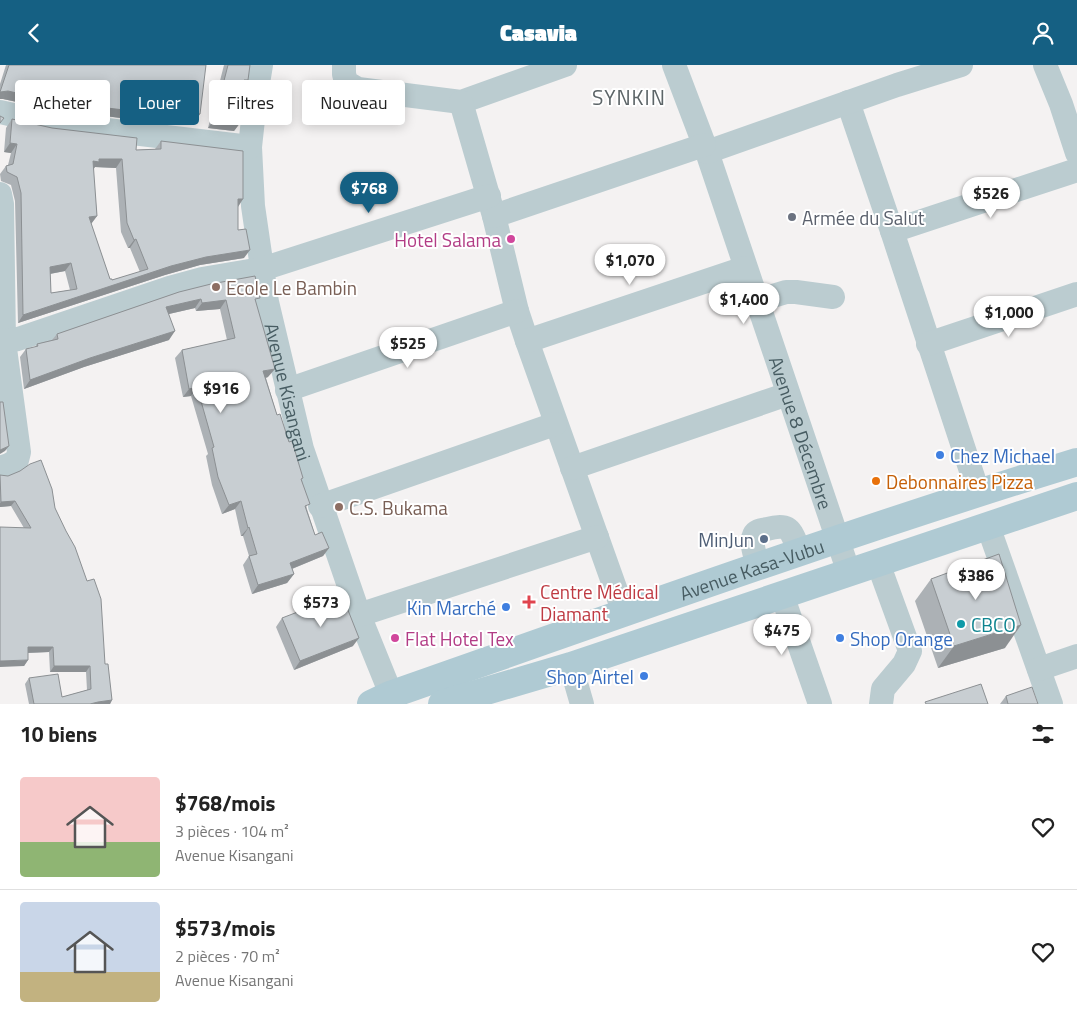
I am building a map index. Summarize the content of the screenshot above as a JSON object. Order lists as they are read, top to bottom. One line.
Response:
{"streets":{"main road":["Avenue Kasa-Vubu"],"street":["Avenue Kisangani","Avenue 8 Décembre"]},"crossings":[["Avenue Kisangani","Avenue Kasa-Vubu"],["Avenue 8 Décembre","Avenue Kasa-Vubu"]],"districts":["SYNKIN"],"places":{"other":["Armée du Salut","Hotel Salama","Ecole Le Bambin","Chez Michael","Debonnaires Pizza","C.S. Bukama","MinJun","Kin Marché","CBCO","Flat Hotel Tex","Shop Orange","Shop Airtel"],"health":["Centre Médical Diamant"]},"page":{"header":"Casavia","chip":["Acheter","Louer","Filtres","Nouveau"],"price":["$768","$526","$1,070","$1,400","$1,000","$525","$916","$386","$573","$475"],"heading":"10 biens","list":[{"name":"$768/mois","note":"3 pièces · 104 m² · Avenue Kisangani"},{"name":"$573/mois","note":"2 pièces · 70 m² · Avenue Kisangani"}]}}
